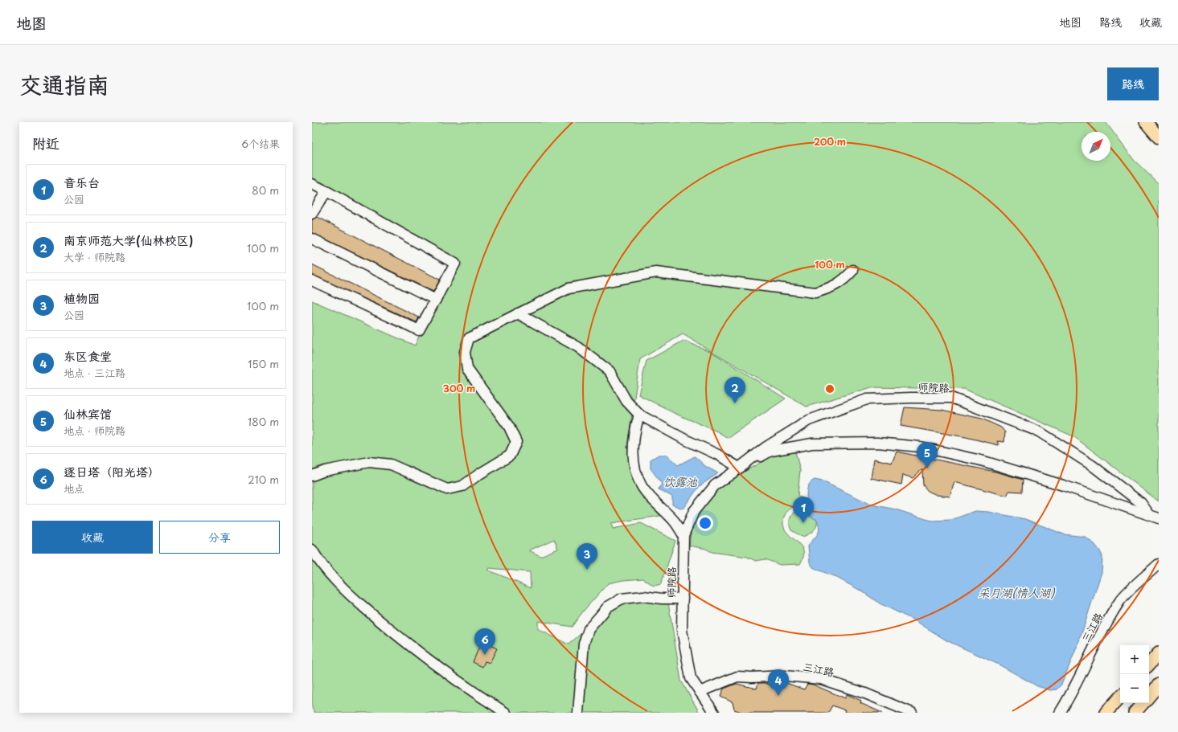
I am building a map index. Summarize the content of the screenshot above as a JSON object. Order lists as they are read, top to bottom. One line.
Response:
{"streets":{"street":["师院路","三江路"]},"crossings":[["师院路","三江路"]],"water":["饮露池","采月湖(情人湖)"],"north":"top right","page":{"header":"地图","nav":["地图","路线","收藏"],"title":"交通指南","buttons":["路线",["收藏","分享"]],"heading":["附近","6个结果"],"list":[{"mark":"1","name":"音乐台","note":"公园","value":"80 m"},{"mark":"2","name":"南京师范大学(仙林校区)","note":"大学 · 师院路","value":"100 m"},{"mark":"3","name":"植物园","note":"公园","value":"100 m"},{"mark":"4","name":"东区食堂","note":"地点 · 三江路","value":"150 m"},{"mark":"5","name":"仙林宾馆","note":"地点 · 师院路","value":"180 m"},{"mark":"6","name":"逐日塔（阳光塔）","note":"地点","value":"210 m"}],"pins":["2","5","1","3","6","4"],"map_buttons":["+","−"]},"rings":["200 m","100 m","300 m"]}
